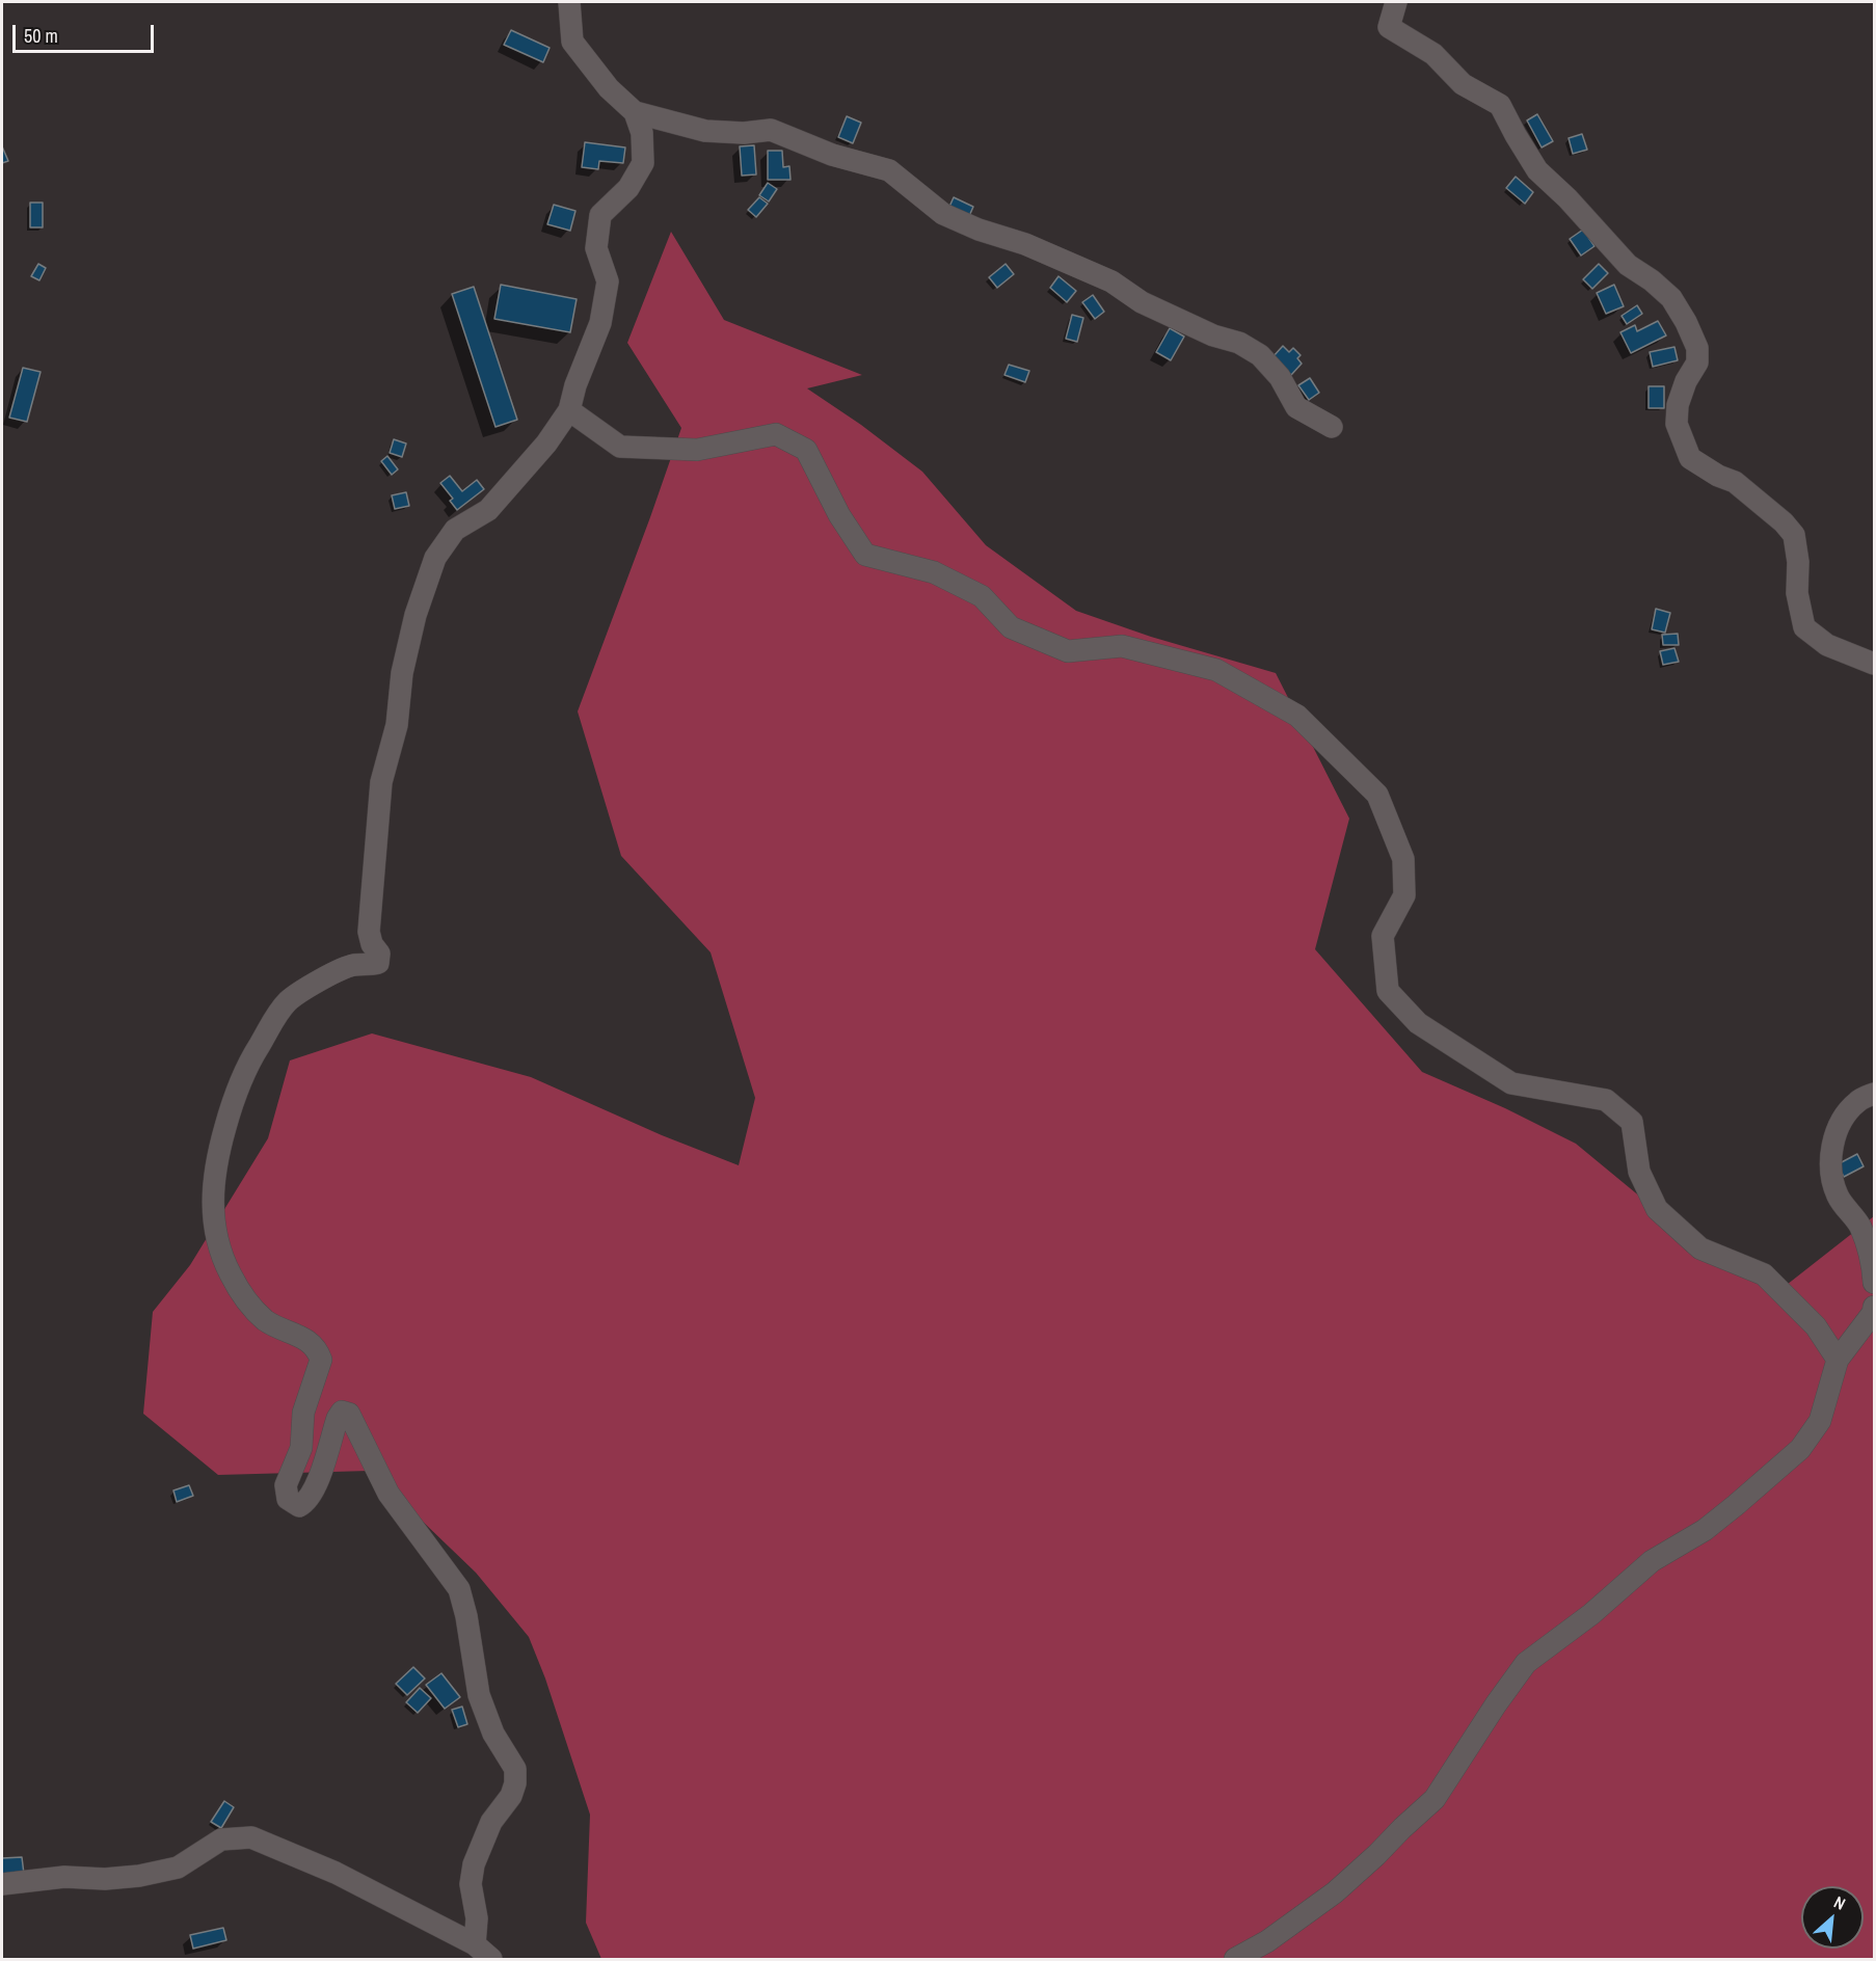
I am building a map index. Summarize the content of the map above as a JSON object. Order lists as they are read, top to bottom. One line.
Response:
{"scale_bar":"50 m","north":"top right"}
